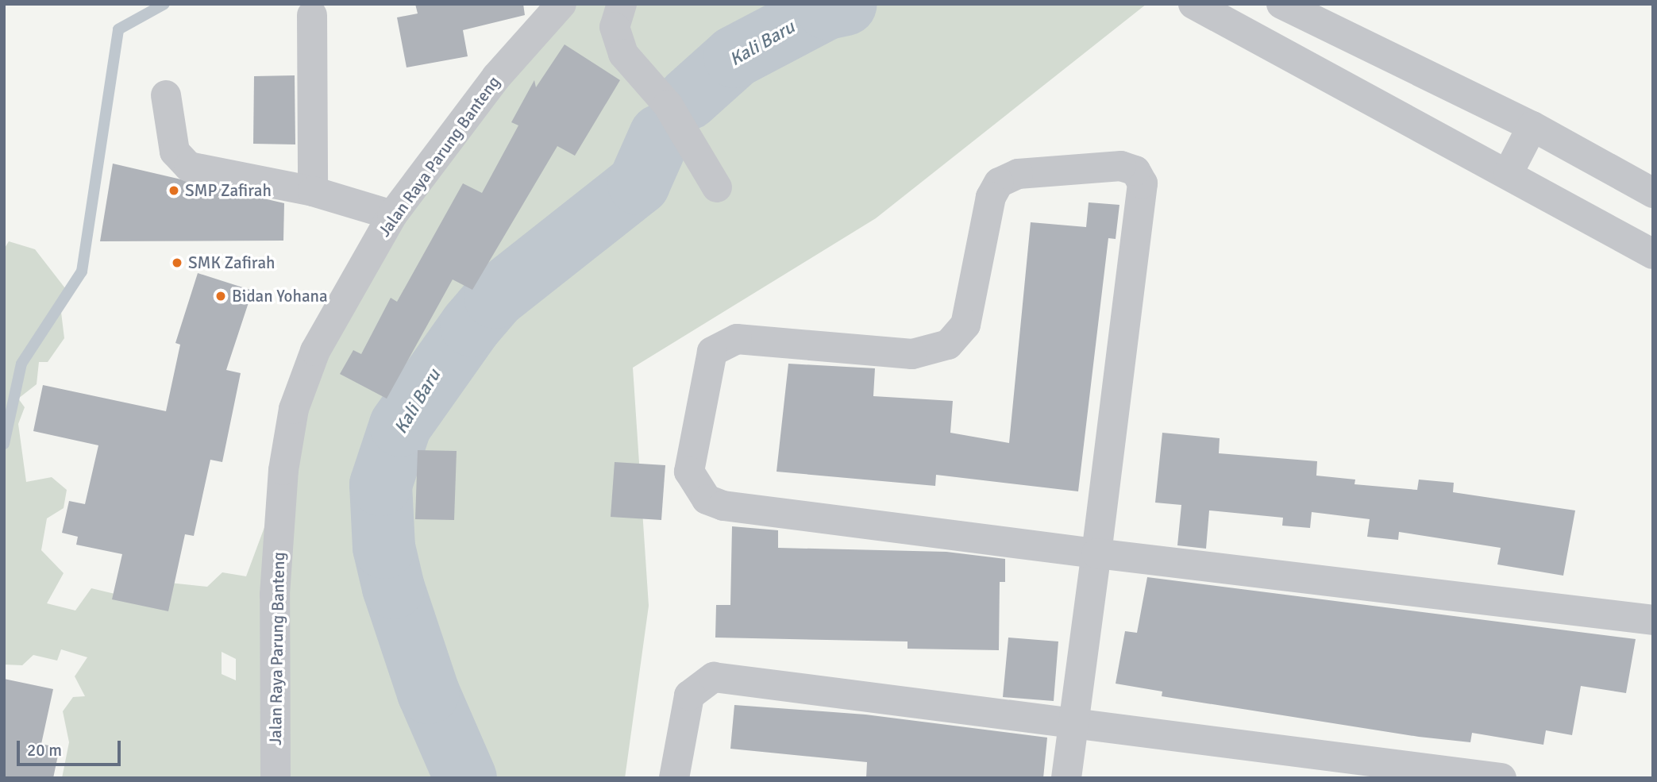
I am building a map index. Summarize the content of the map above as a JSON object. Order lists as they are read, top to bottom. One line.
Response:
{"streets":{"street":["Jalan Raya Parung Banteng"]},"water":["Kali Baru"],"places":["SMP Zafirah","SMK Zafirah","Bidan Yohana"],"scale_bar":"20 m"}
